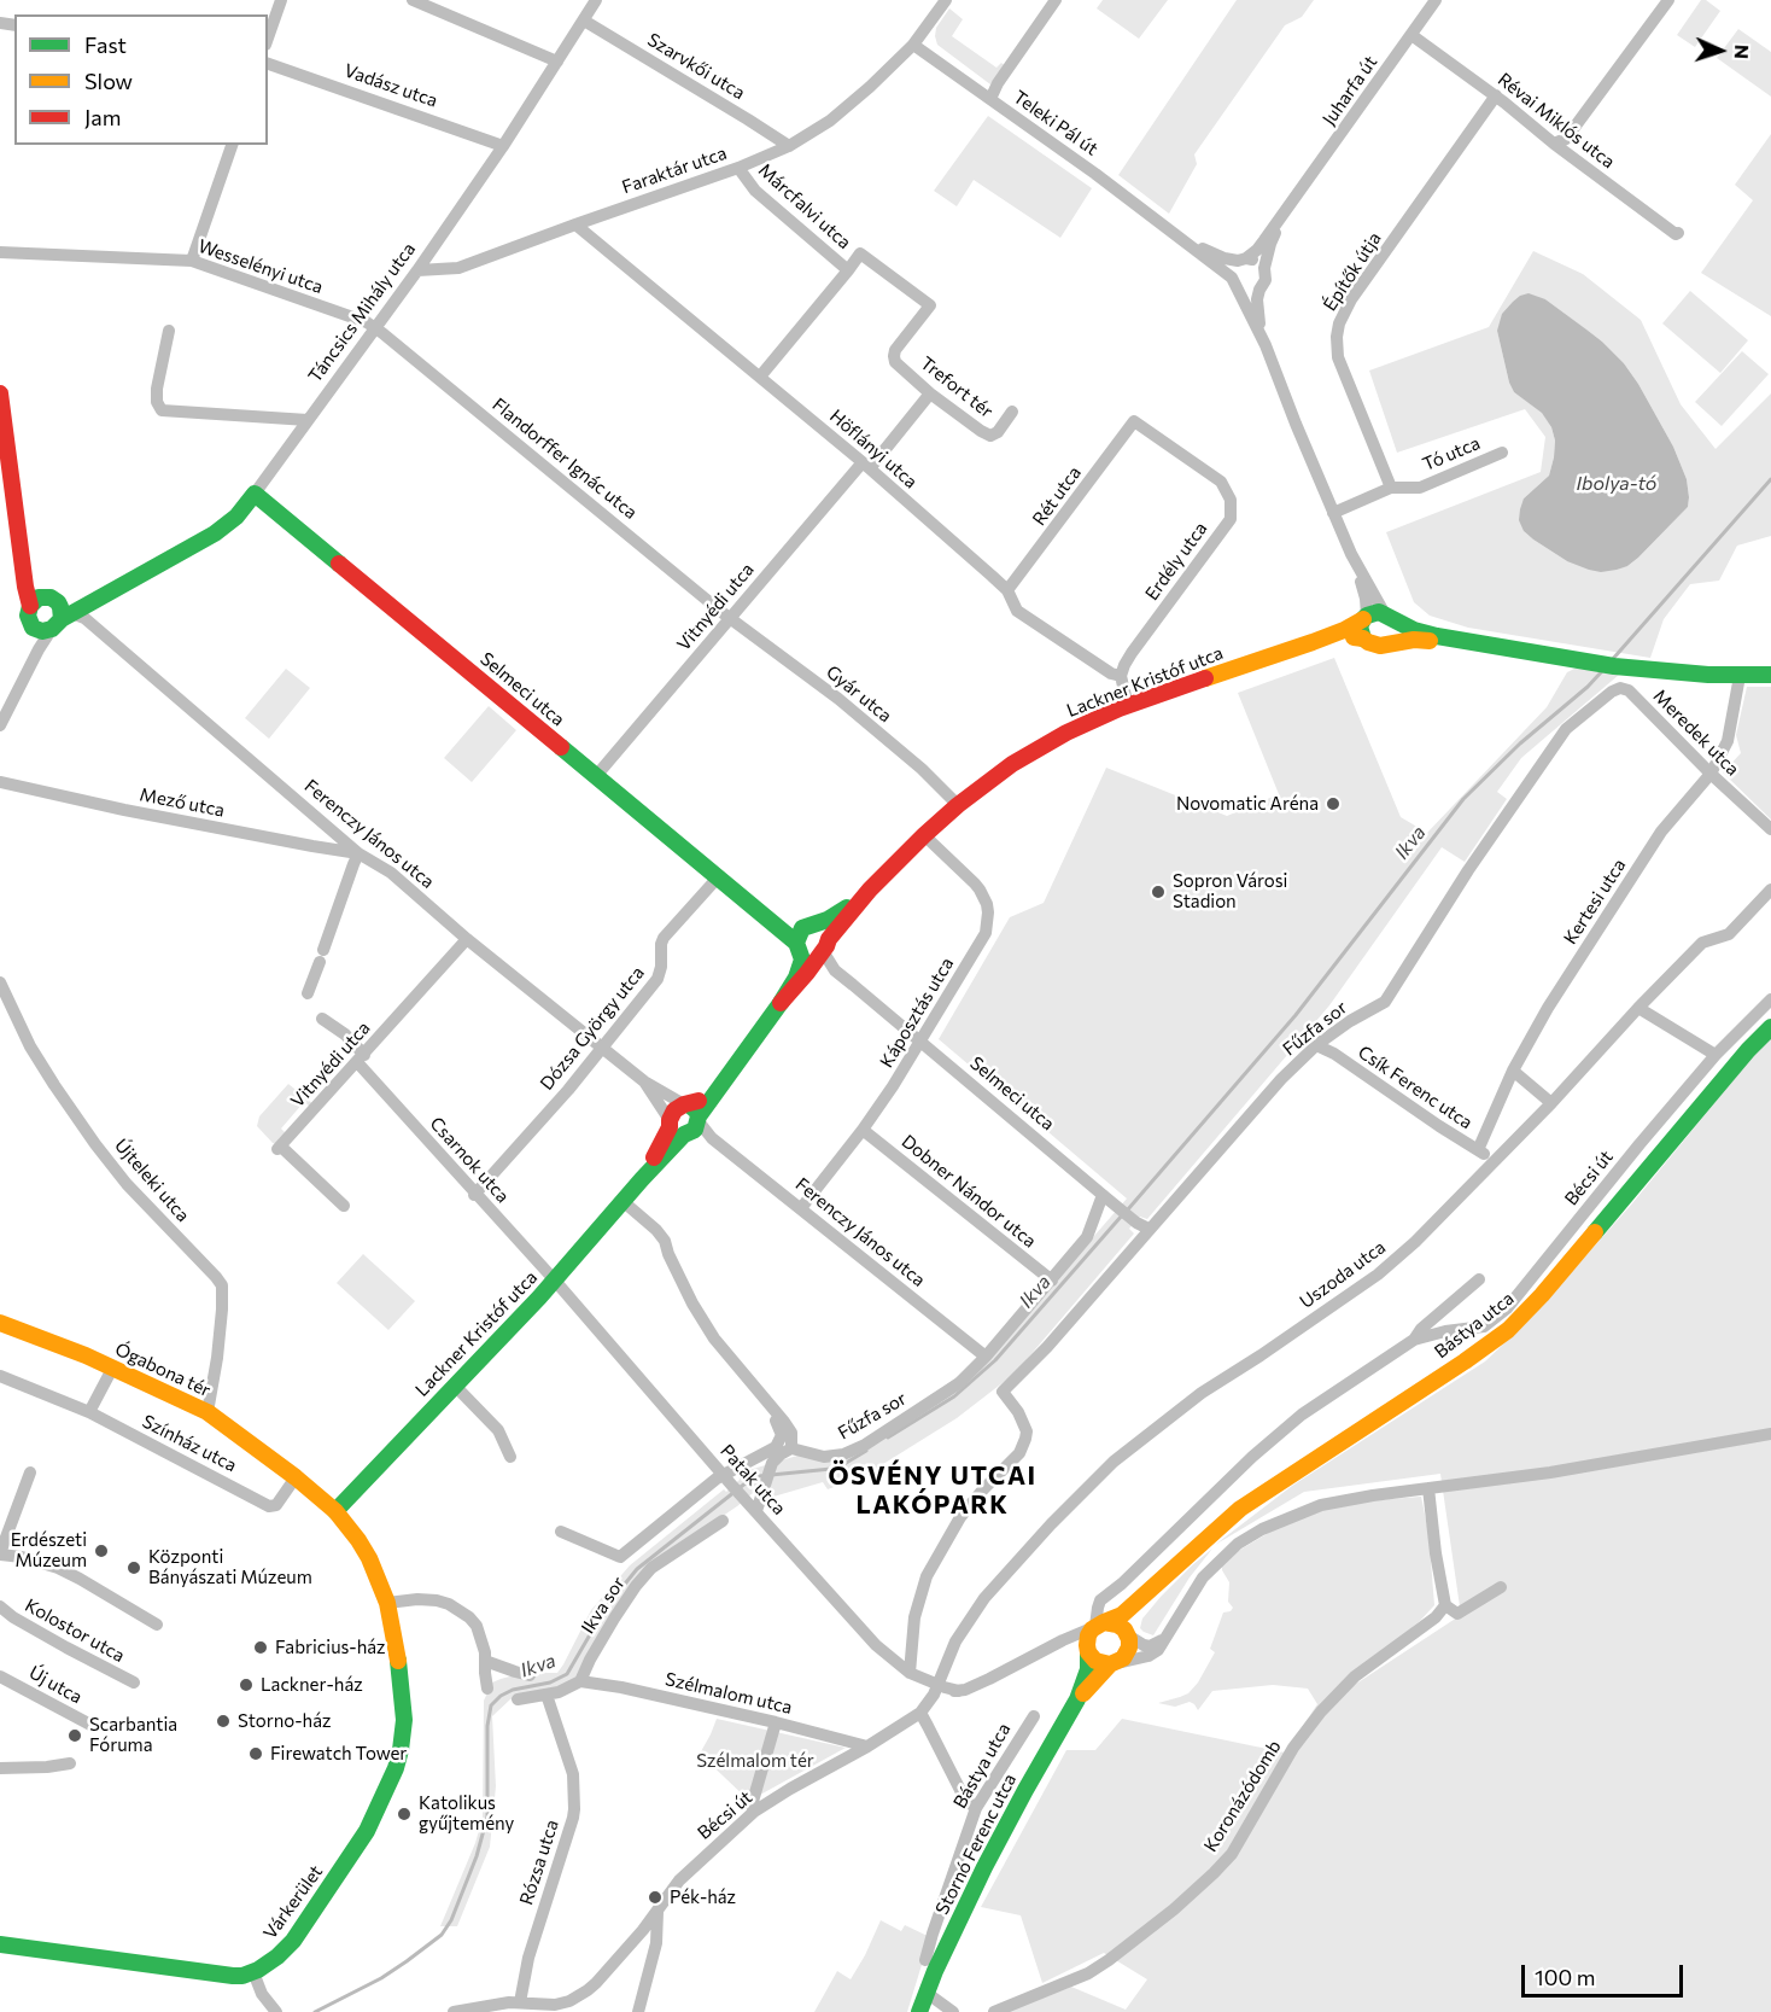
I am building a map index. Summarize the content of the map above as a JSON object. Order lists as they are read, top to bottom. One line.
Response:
{"streets":{"street":["Szarvkői utca","Vadász utca","Juharfa út","Révai Miklós utca","Teleki Pál út","Faraktár utca","Márcfalvi utca","Wesselényi utca","Építők útja","Táncsics Mihály utca","Trefort tér","Höflányi utca","Tó utca","Flandorffer Ignác utca","Rét utca","Erdély utca","Vitnyédi utca","Lackner Kristóf utca","Selmeci utca","Gyár utca","Meredek utca","Mező utca","Ferenczy János utca","Kertesi utca","Káposztás utca","Dózsa György utca","Fűzfa sor","Csík Ferenc utca","Csarnok utca","Bécsi út","Újteleki utca","Dobner Nándor utca","Uszoda utca","Bástya utca","Ógabona tér","Színház utca","Patak utca","Ikva sor","Kolostor utca","Új utca","Szélmalom utca","Koronázódomb","Stornó Ferenc utca","Rózsa utca","Várkerület"]},"crossings":[["Szarvkői utca","Faraktár utca"],["Szarvkői utca","Táncsics Mihály utca"],["Vadász utca","Táncsics Mihály utca"],["Juharfa út","Révai Miklós utca"],["Juharfa út","Teleki Pál út"],["Révai Miklós utca","Építők útja"],["Teleki Pál út","Faraktár utca"],["Teleki Pál út","Tó utca"],["Faraktár utca","Márcfalvi utca"],["Faraktár utca","Táncsics Mihály utca"],["Faraktár utca","Höflányi utca"],["Márcfalvi utca","Trefort tér"],["Wesselényi utca","Táncsics Mihály utca"],["Wesselényi utca","Flandorffer Ignác utca"],["Építők útja","Tó utca"],["Táncsics Mihály utca","Flandorffer Ignác utca"],["Táncsics Mihály utca","Selmeci utca"],["Táncsics Mihály utca","Ferenczy János utca"],["Trefort tér","Vitnyédi utca"],["Höflányi utca","Rét utca"],["Höflányi utca","Erdély utca"],["Höflányi utca","Vitnyédi utca"],["Flandorffer Ignác utca","Vitnyédi utca"],["Flandorffer Ignác utca","Gyár utca"],["Rét utca","Erdély utca"],["Vitnyédi utca","Selmeci utca"],["Vitnyédi utca","Gyár utca"],["Vitnyédi utca","Ferenczy János utca"],["Vitnyédi utca","Csarnok utca"],["Lackner Kristóf utca","Selmeci utca"],["Lackner Kristóf utca","Gyár utca"],["Lackner Kristóf utca","Ferenczy János utca"],["Lackner Kristóf utca","Kertesi utca"],["Lackner Kristóf utca","Káposztás utca"],["Lackner Kristóf utca","Csarnok utca"],["Lackner Kristóf utca","Ógabona tér"],["Lackner Kristóf utca","Patak utca"],["Selmeci utca","Káposztás utca"],["Selmeci utca","Dózsa György utca"],["Selmeci utca","Fűzfa sor"],["Meredek utca","Kertesi utca"],["Meredek utca","Fűzfa sor"],["Mező utca","Ferenczy János utca"],["Ferenczy János utca","Káposztás utca"],["Ferenczy János utca","Dózsa György utca"],["Ferenczy János utca","Fűzfa sor"],["Kertesi utca","Csík Ferenc utca"],["Káposztás utca","Dobner Nándor utca"],["Dózsa György utca","Csarnok utca"],["Fűzfa sor","Csík Ferenc utca"],["Fűzfa sor","Patak utca"],["Csík Ferenc utca","Uszoda utca"],["Csarnok utca","Patak utca"],["Bécsi út","Uszoda utca"],["Bécsi út","Bástya utca"],["Bécsi út","Patak utca"],["Bécsi út","Szélmalom utca"],["Bécsi út","Stornó Ferenc utca"],["Újteleki utca","Ógabona tér"],["Uszoda utca","Patak utca"],["Bástya utca","Stornó Ferenc utca"],["Ógabona tér","Színház utca"],["Ógabona tér","Várkerület"],["Patak utca","Ikva sor"],["Ikva sor","Szélmalom utca"]],"districts":["ÖSVÉNY UTCAI LAKÓPARK"],"water":["Ibolya-tó","Ikva"],"parks":["Szélmalom tér"],"places":["Novomatic Aréna","Sopron Városi Stadion","Erdészeti Múzeum","Központi Bányászati Múzeum","Fabricius-ház","Lackner-ház","Storno-ház","Scarbantia Fóruma","Firewatch Tower","Katolikus gyűjtemény","Pék-ház"],"legend":["Fast","Slow","Jam"],"scale_bar":"100 m","north":"right"}
